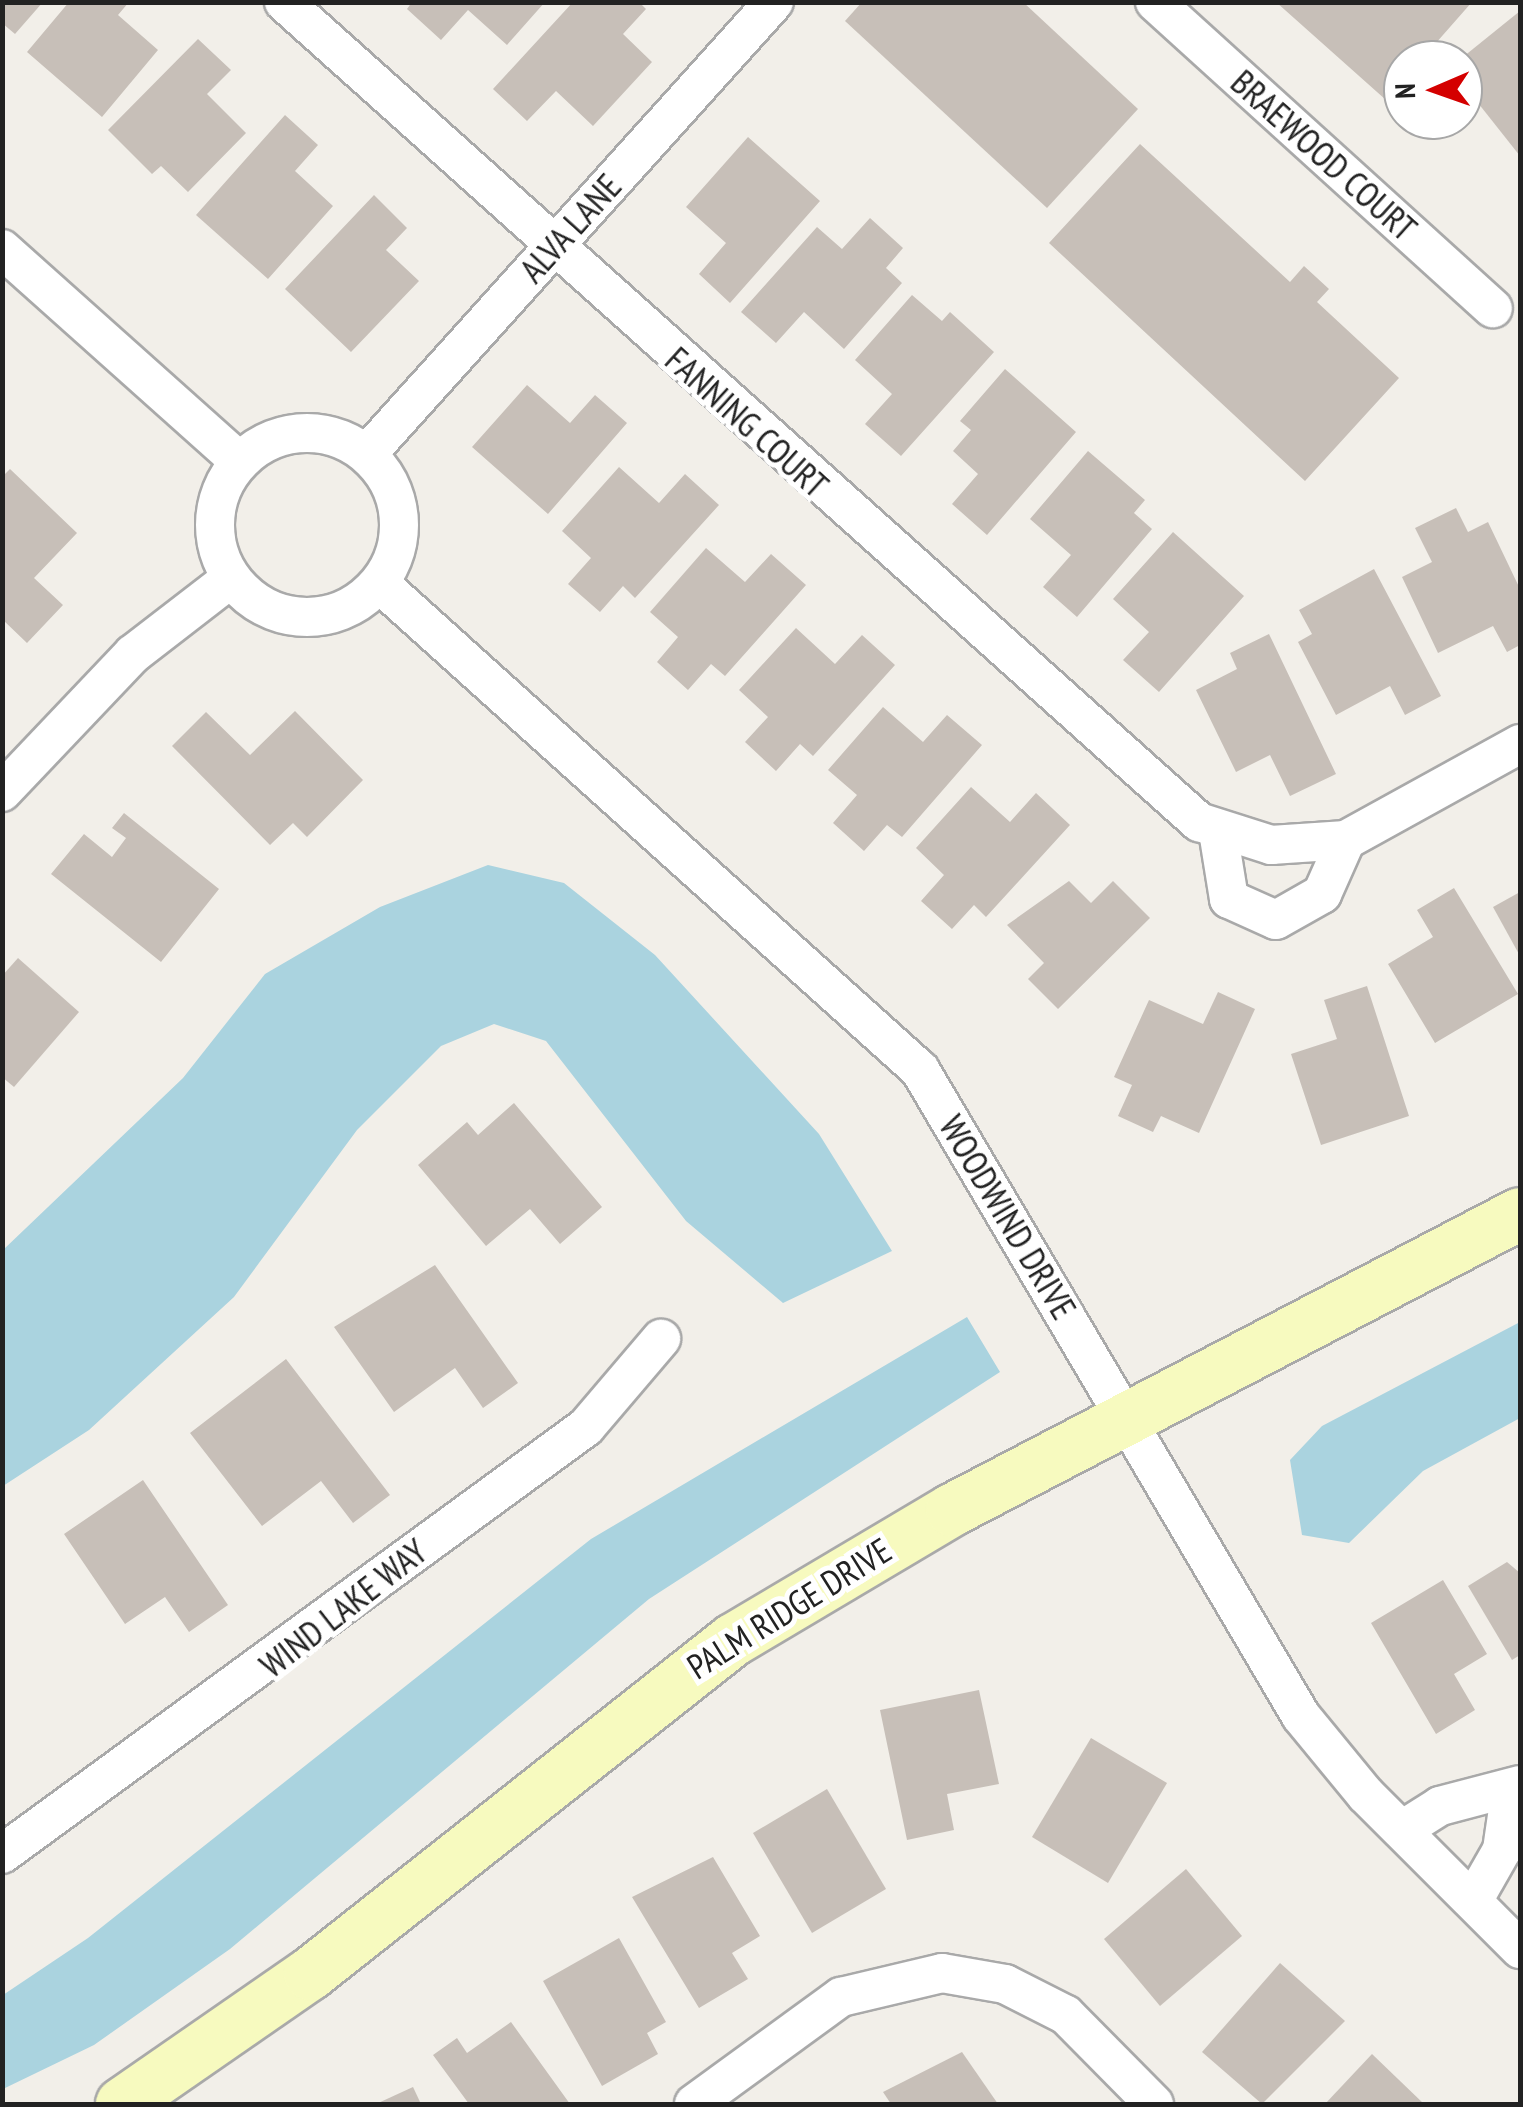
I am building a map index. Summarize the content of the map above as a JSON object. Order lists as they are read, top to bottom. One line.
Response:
{"streets":{"street":["BRAEWOOD COURT","ALVA LANE","FANNING COURT","WOODWIND DRIVE","WIND LAKE WAY","PALM RIDGE DRIVE"]},"crossings":[["ALVA LANE","FANNING COURT"],["ALVA LANE","WOODWIND DRIVE"],["WOODWIND DRIVE","PALM RIDGE DRIVE"]],"north":"left"}
